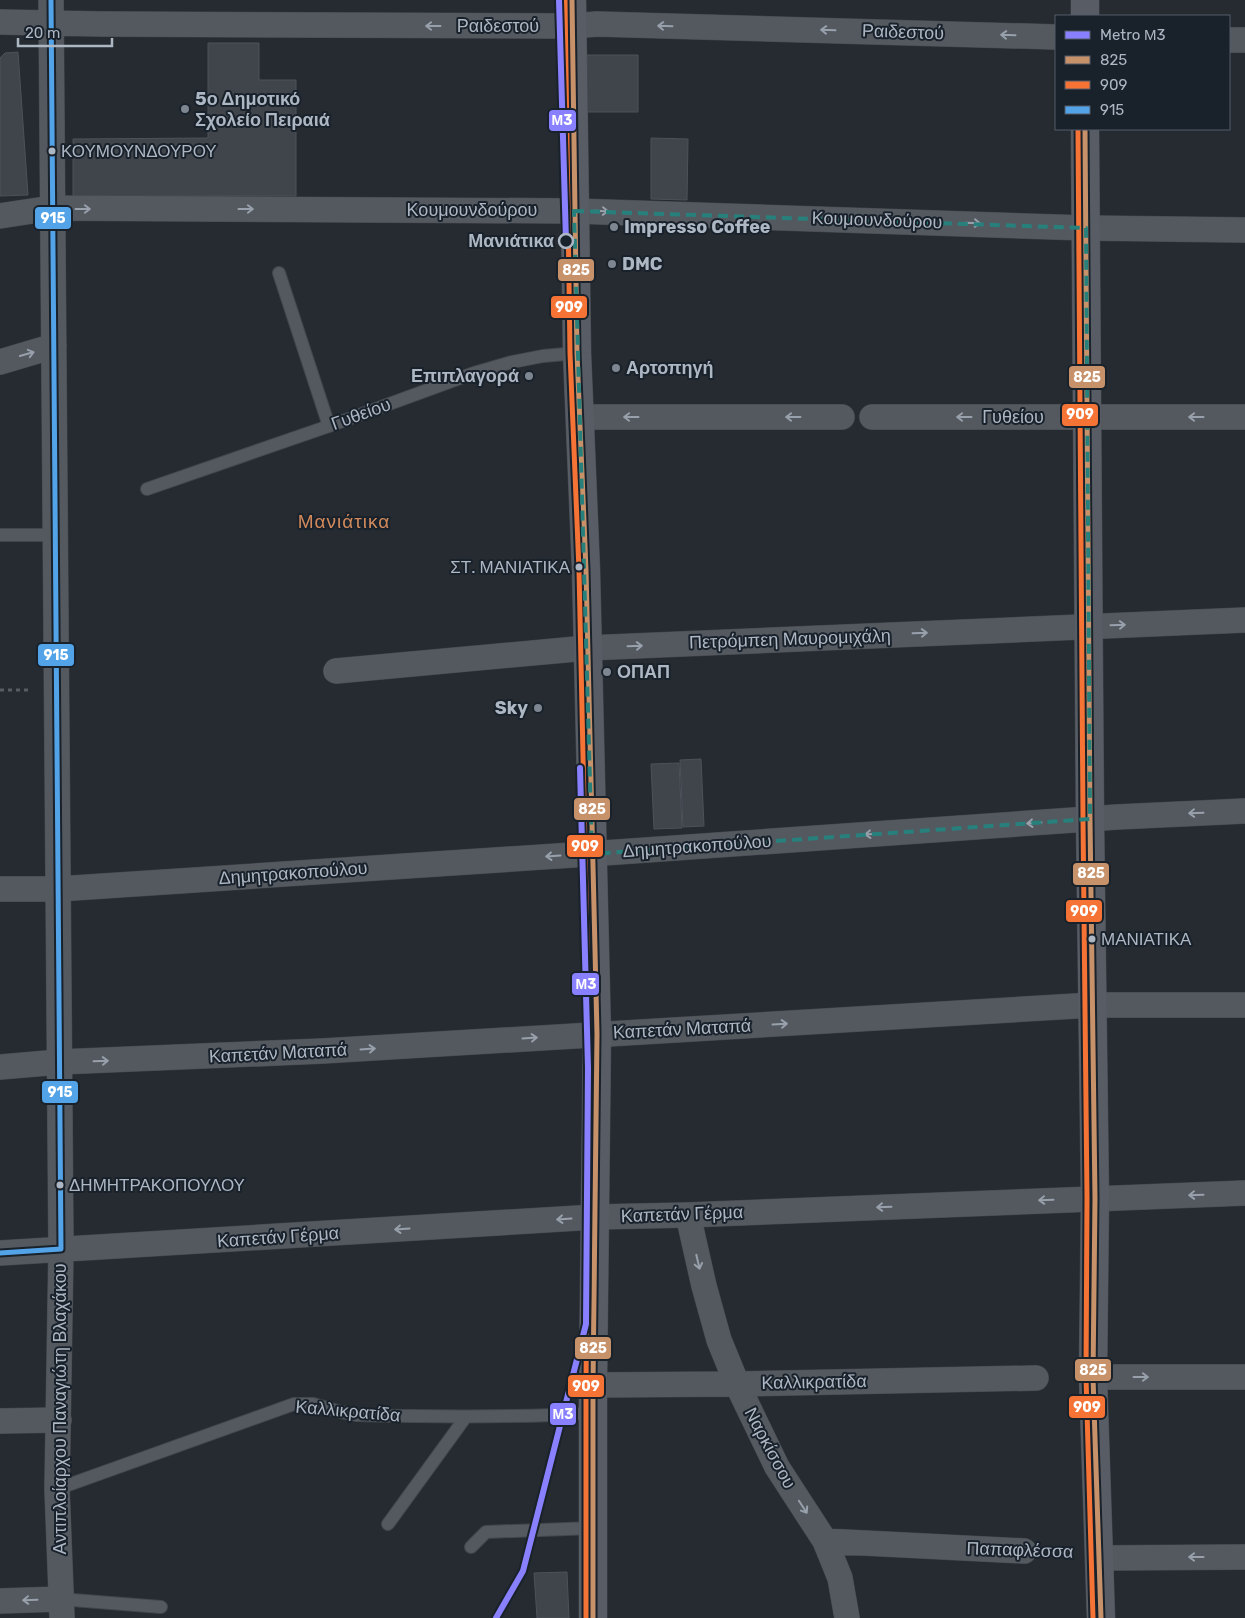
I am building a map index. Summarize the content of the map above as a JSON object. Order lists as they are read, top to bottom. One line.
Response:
{"streets":{"street":["Ραιδεστού","Κουμουνδούρου","Γυθείου","Πετρόμπεη Μαυρομιχάλη","Δημητρακοπούλου","Καπετάν Ματαπά","Καπετάν Γέρμα","Καλλικρατίδα","Αντιπλοίαρχου Παναγιώτη Βλαχάκου","Ναρκίσσου","Παπαφλέσσα"]},"crossings":[["Ραιδεστού","Αντιπλοίαρχου Παναγιώτη Βλαχάκου"],["Κουμουνδούρου","Αντιπλοίαρχου Παναγιώτη Βλαχάκου"],["Δημητρακοπούλου","Αντιπλοίαρχου Παναγιώτη Βλαχάκου"],["Καπετάν Ματαπά","Αντιπλοίαρχου Παναγιώτη Βλαχάκου"],["Καπετάν Γέρμα","Αντιπλοίαρχου Παναγιώτη Βλαχάκου"],["Καπετάν Γέρμα","Ναρκίσσου"],["Καλλικρατίδα","Αντιπλοίαρχου Παναγιώτη Βλαχάκου"],["Καλλικρατίδα","Ναρκίσσου"],["Ναρκίσσου","Παπαφλέσσα"]],"one_way":["Ραιδεστού","Κουμουνδούρου","Γυθείου","Πετρόμπεη Μαυρομιχάλη","Δημητρακοπούλου","Καπετάν Ματαπά","Καπετάν Γέρμα"],"districts":["Μανιάτικα"],"places":["5ο Δημοτικό Σχολείο Πειραιά","ΚΟΥΜΟΥΝΔΟΥΡΟΥ","Impresso Coffee","Μανιάτικα","DMC","Αρτοπηγή","Επιπλαγορά","ΣΤ. ΜΑΝΙΑΤΙΚΑ","ΟΠΑΠ","Sky","ΜΑΝΙΑΤΙΚΑ","ΔΗΜΗΤΡΑΚΟΠΟΥΛΟΥ"],"lines":["metro line Μ3","transit line 825","transit line 909","transit line 915"],"legend":["Metro Μ3","825","909","915"],"scale_bar":"20 m"}
